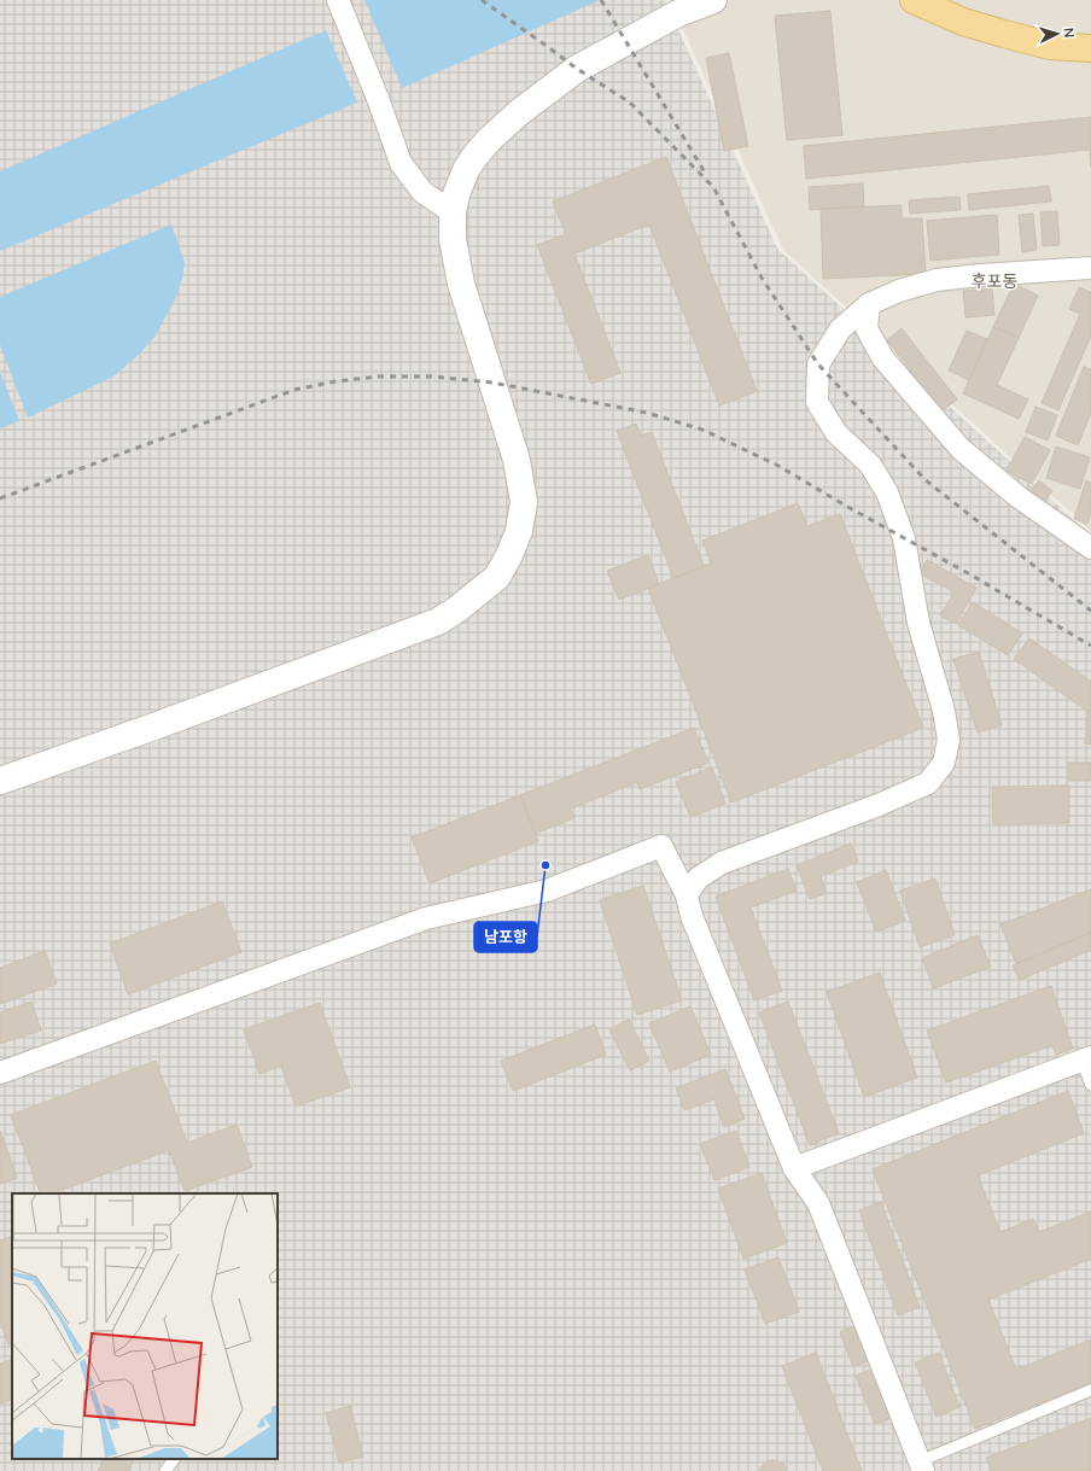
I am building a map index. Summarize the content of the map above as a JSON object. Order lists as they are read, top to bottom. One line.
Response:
{"districts":["후포동"],"places":["남포항"],"north":"right"}
